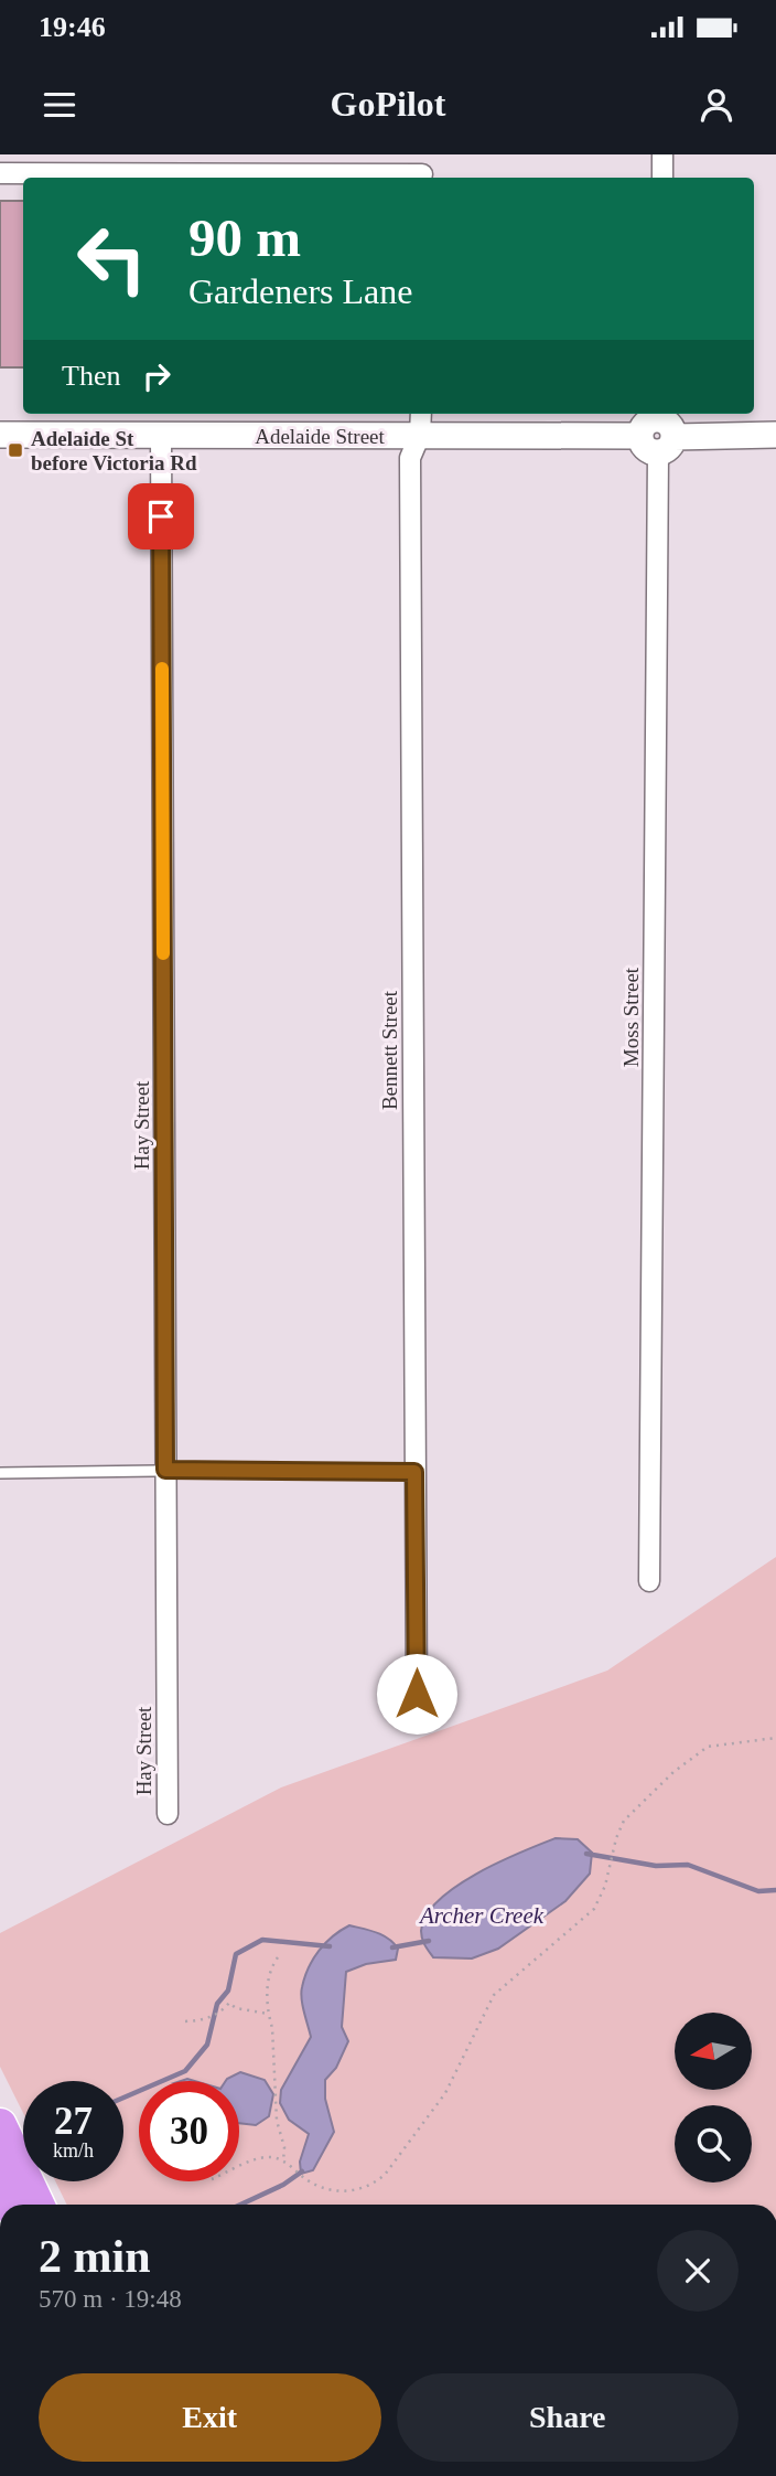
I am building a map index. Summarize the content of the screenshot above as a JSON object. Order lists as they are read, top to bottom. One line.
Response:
{"streets":{"street":["Adelaide Street","Moss Street","Bennett Street","Hay Street"]},"crossings":[["Adelaide Street","Moss Street"],["Adelaide Street","Bennett Street"],["Adelaide Street","Hay Street"]],"water":["Archer Creek"],"places":{"transit":["Adelaide St before Victoria Rd"]},"north":"left","page":{"status":"19:46","header":"GoPilot","turn":["90 m","Gardeners Lane"],"then":"Then","speed":"27 km/h","limit":"30","heading":["2 min","570 m · 19:48"],"buttons":["Exit","Share"]}}
